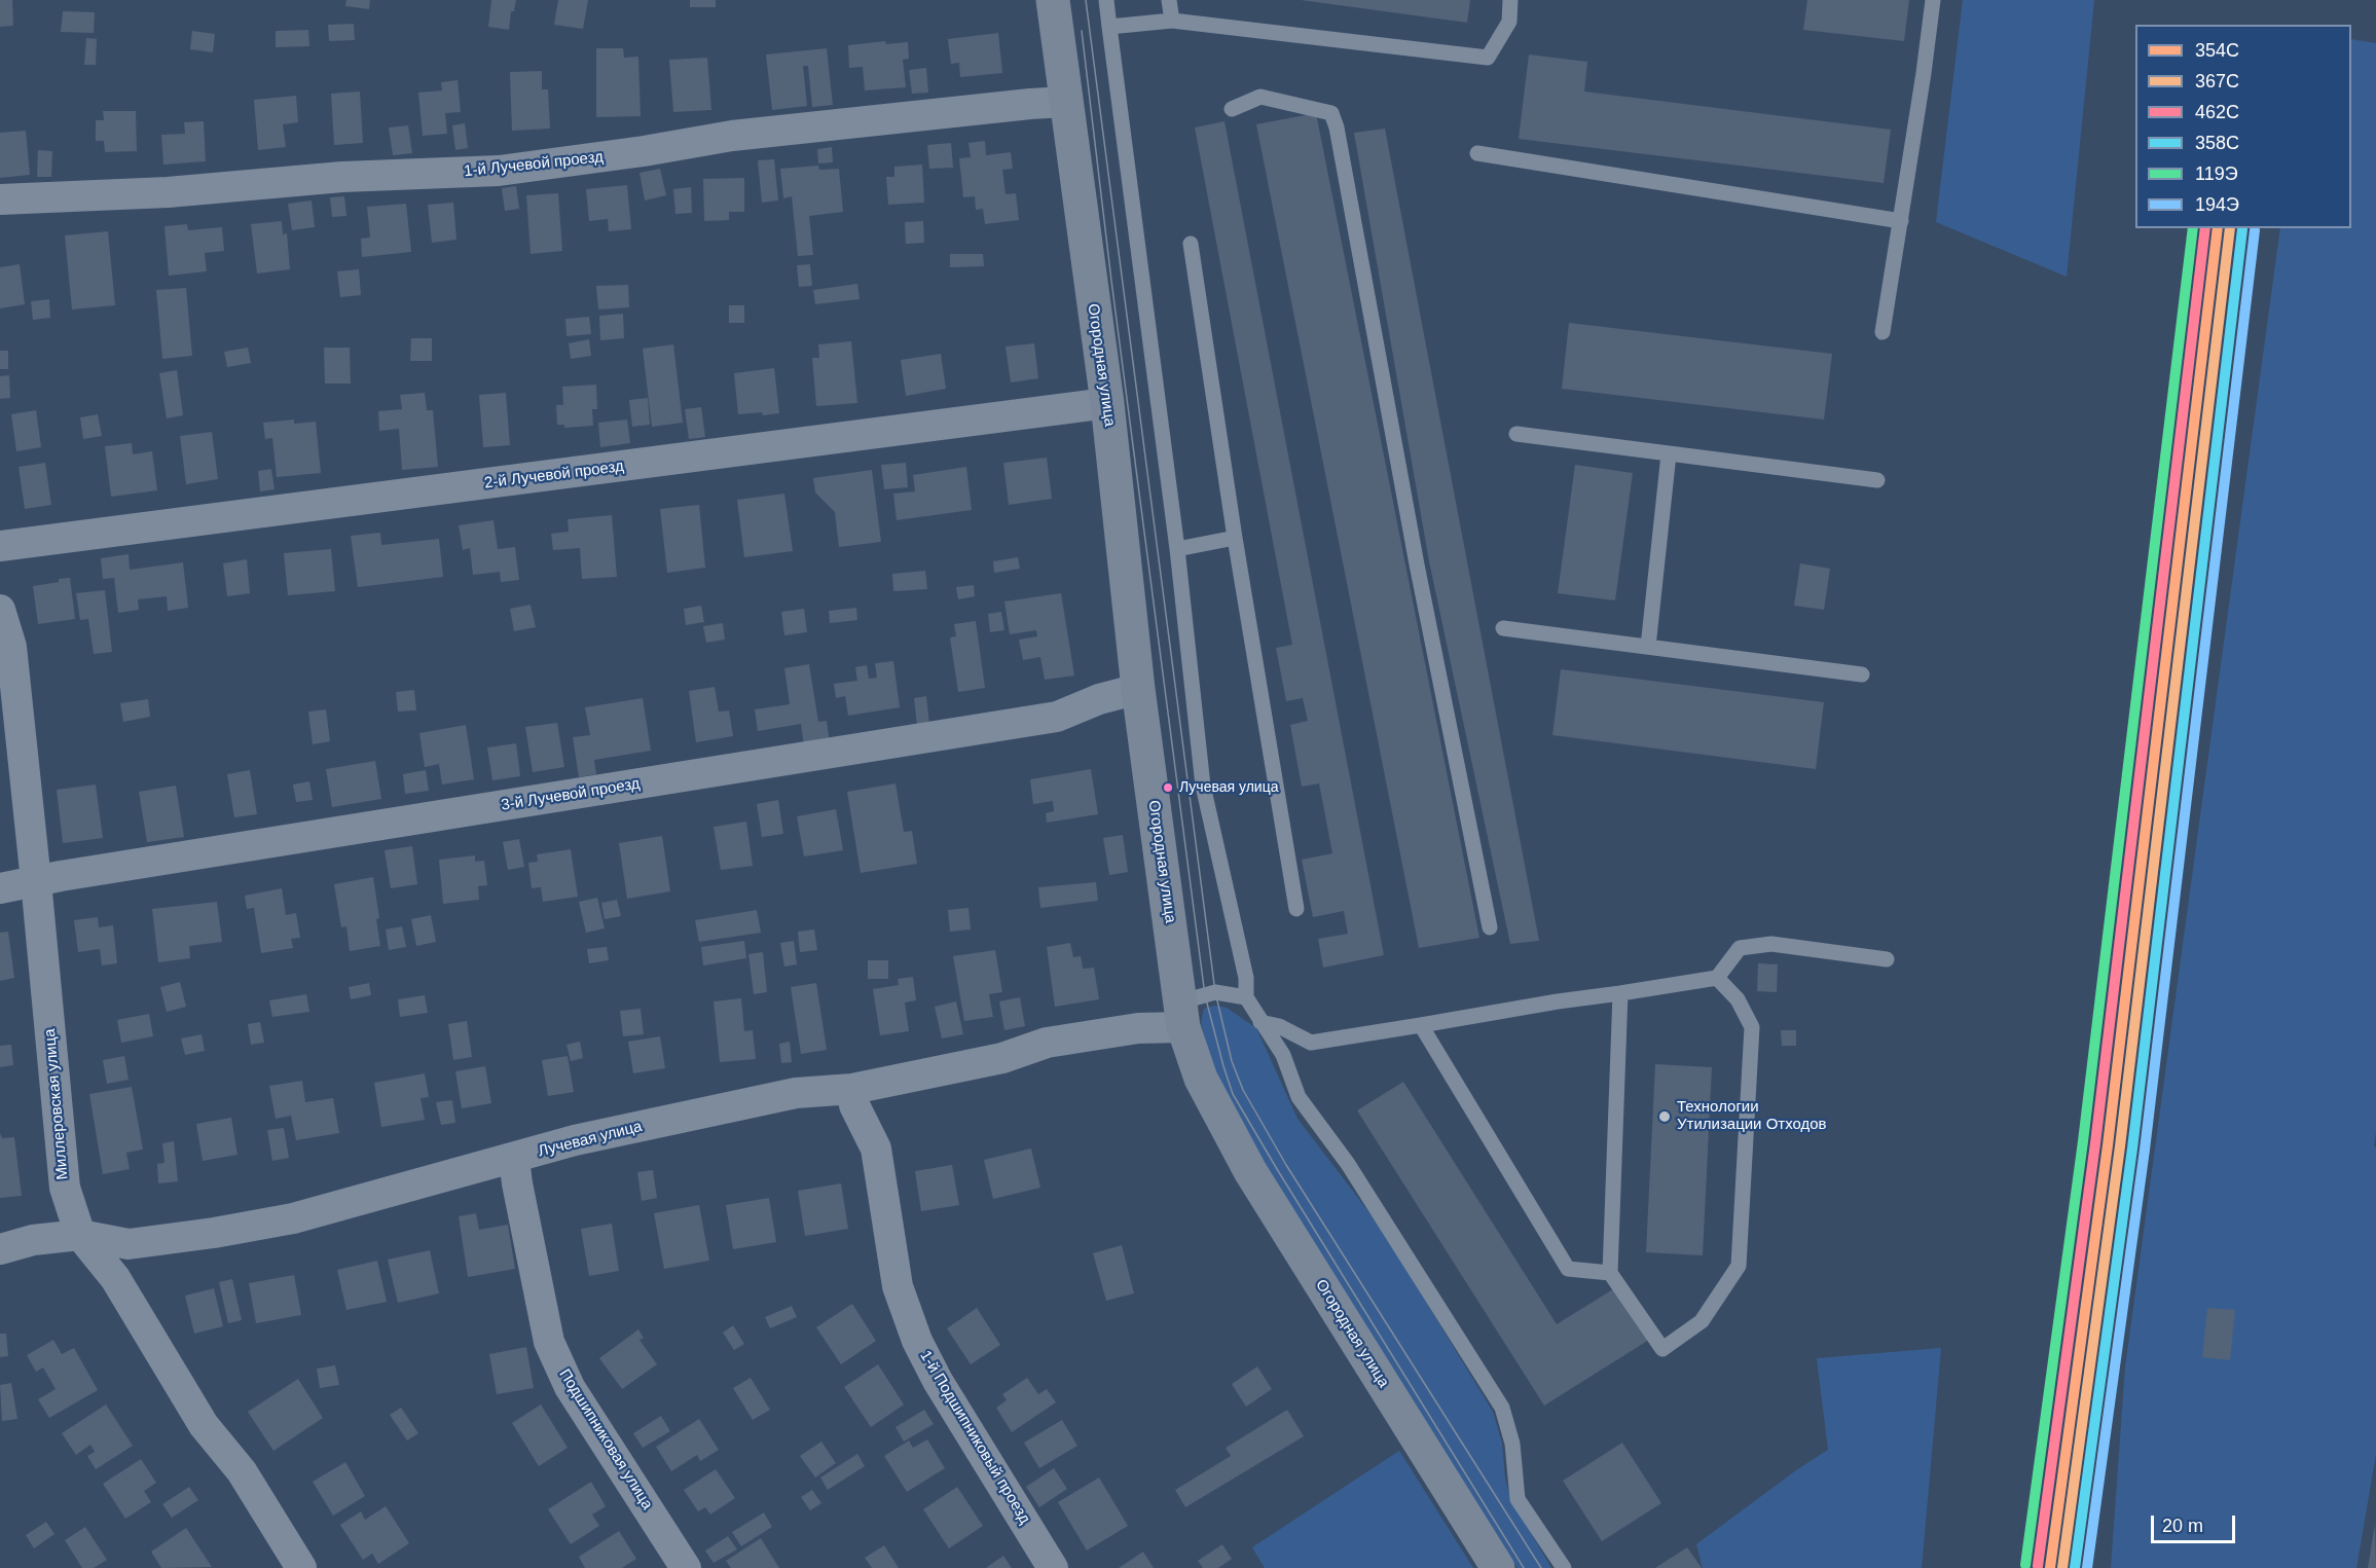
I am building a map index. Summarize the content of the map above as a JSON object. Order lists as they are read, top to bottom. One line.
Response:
{"streets":{"street":["1-й Лучевой проезд","Огородная улица","2-й Лучевой проезд","3-й Лучевой проезд","Миллеровская улица","Лучевая улица","1-й Подшипниковый проезд","Подшипниковая улица"]},"crossings":[["1-й Лучевой проезд","Огородная улица"],["Огородная улица","2-й Лучевой проезд"],["Огородная улица","3-й Лучевой проезд"],["Огородная улица","Лучевая улица"],["3-й Лучевой проезд","Миллеровская улица"],["Миллеровская улица","Лучевая улица"],["Лучевая улица","1-й Подшипниковый проезд"],["Лучевая улица","Подшипниковая улица"]],"places":["Лучевая улица","Технологии Утилизации Отходов"],"lines":["transit line 354С","transit line 367С","transit line 462С","transit line 119Э","transit line 358С","transit line 194Э"],"legend":["354С","367С","462С","358С","119Э","194Э"],"scale_bar":"20 m"}
